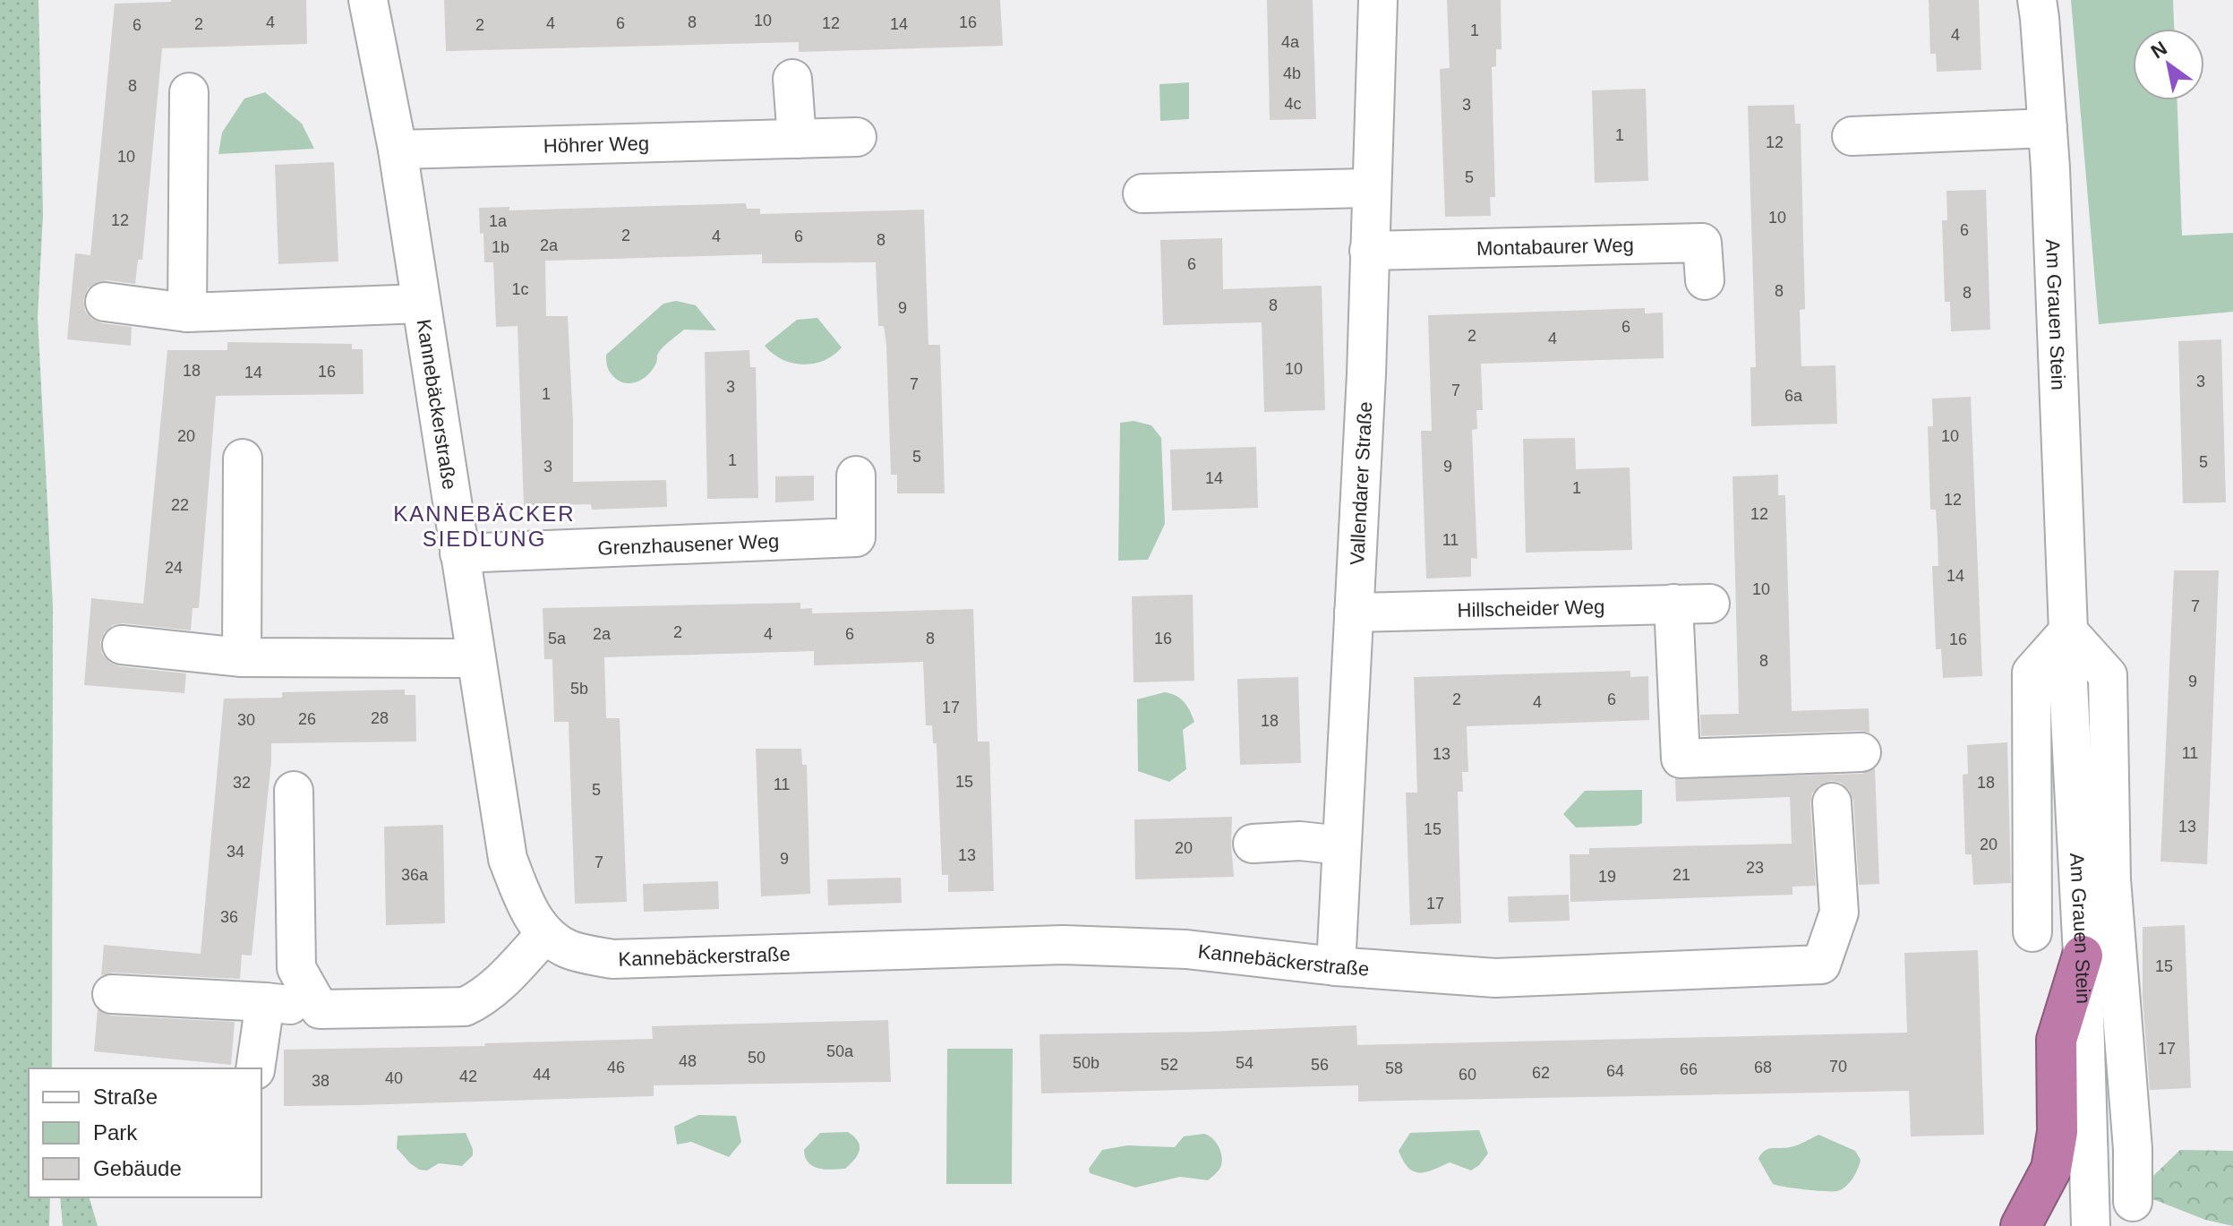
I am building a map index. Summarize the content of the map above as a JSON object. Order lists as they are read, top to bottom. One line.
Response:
{"streets":{"street":["Höhrer Weg","Montabaurer Weg","Am Grauen Stein","Kannebäckerstraße","Vallendarer Straße","Grenzhausener Weg","Hillscheider Weg"]},"crossings":[["Höhrer Weg","Kannebäckerstraße"],["Montabaurer Weg","Vallendarer Straße"],["Kannebäckerstraße","Vallendarer Straße"],["Kannebäckerstraße","Grenzhausener Weg"],["Vallendarer Straße","Hillscheider Weg"]],"districts":["KANNEBÄCKER SIEDLUNG"],"house_numbers":["10","4","8","16","4","6","12","2","14","6","2","1","4","4a","4b","8","4c","3","1","12","10","5","10","12","1a","6","2","4","6","8","2a","1b","6","1c","8","8","8","9","6","2","4","10","18","16","14","3","7","3","7","1","6a","20","10","5","1","5","3","9","14","1","12","22","12","11","24","14","10","7","2","2a","4","6","5a","8","16","16","8","9","5b","2","6","4","17","28","26","30","18","11","13","15","32","18","11","5","13","15","20","20","34","13","9","7","23","36a","21","19","17","36","15","17","50a","50","48","50b","54","52","56","70","46","68","58","66","64","62","44","60","42","40","38"],"legend":["Straße","Park","Gebäude"],"north":"top left"}
